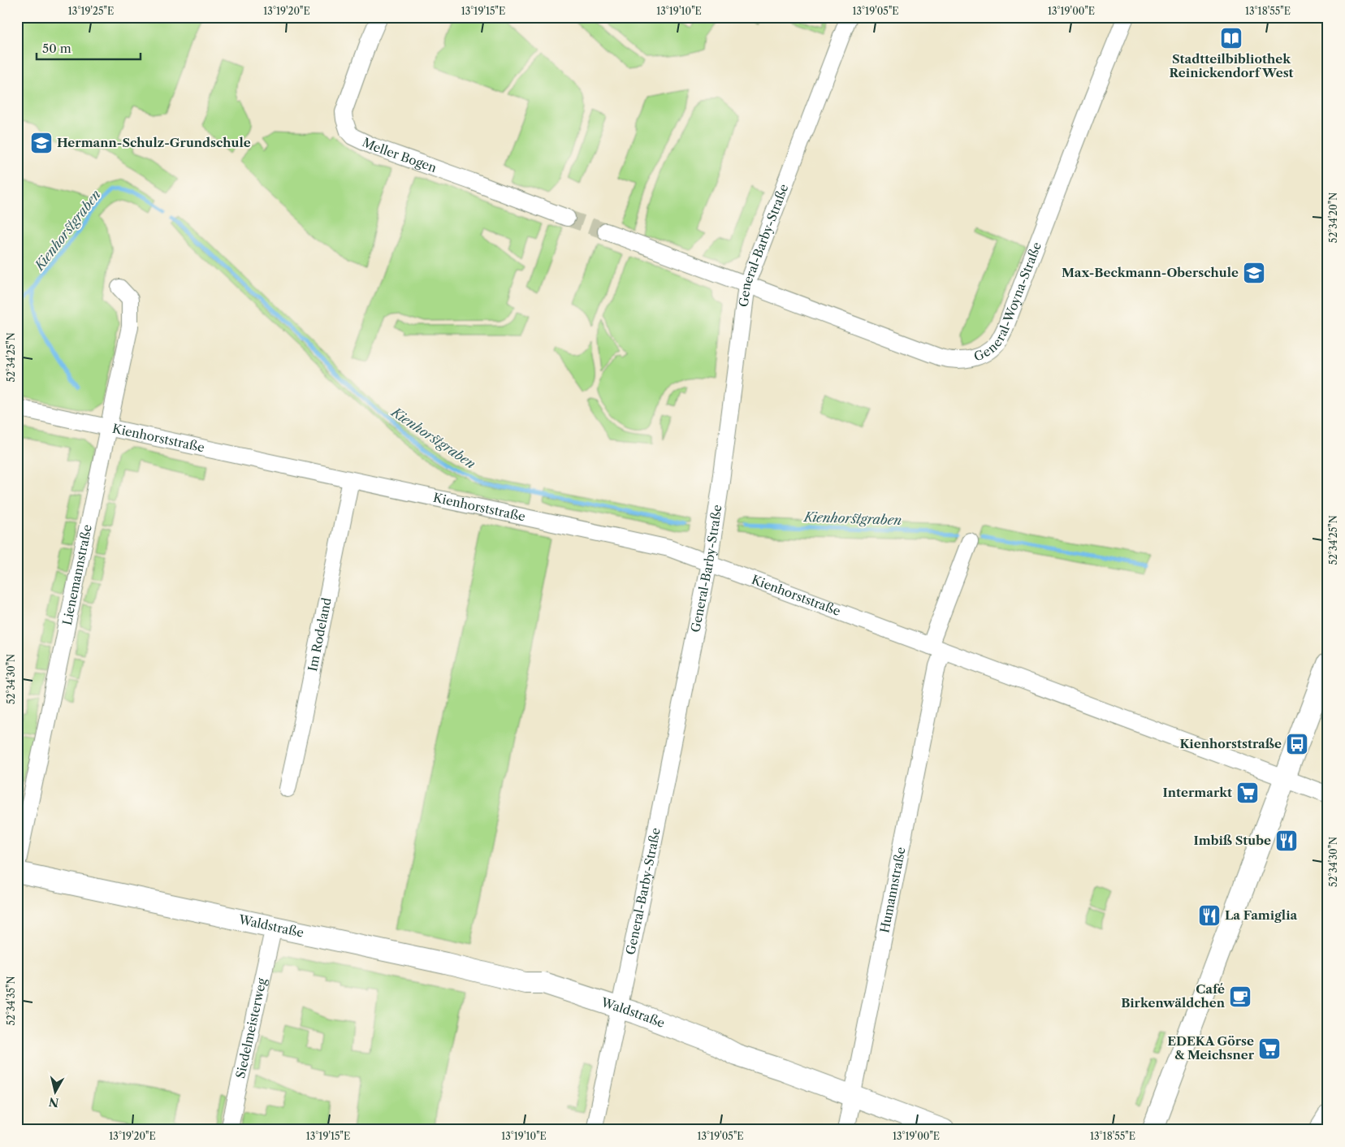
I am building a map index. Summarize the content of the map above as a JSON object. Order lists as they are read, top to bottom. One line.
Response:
{"streets":{"main road":["Waldstraße"],"street":["Meller Bogen","General-Barby-Straße","General-Woyna-Straße","Kienhorststraße","Lienemannstraße","Im Rodeland","Humannstraße","Siedelmeisterweg"]},"crossings":[["General-Barby-Straße","General-Woyna-Straße"],["General-Barby-Straße","Kienhorststraße"],["General-Barby-Straße","Waldstraße"],["Kienhorststraße","Lienemannstraße"],["Kienhorststraße","Im Rodeland"],["Kienhorststraße","Humannstraße"],["Humannstraße","Waldstraße"],["Waldstraße","Siedelmeisterweg"]],"water":["Kienhorstgraben"],"places":{"library":["Stadtteilbibliothek Reinickendorf West"],"school or university":["Hermann-Schulz-Grundschule","Max-Beckmann-Oberschule"],"bus stop":["Kienhorststraße"],"supermarket":["Intermarkt","EDEKA Görse & Meichsner"],"restaurant":["Imbiß Stube","La Famiglia"],"cafe":["Café Birkenwäldchen"]},"scale_bar":"50 m","north":"bottom","coordinates":["13°19'25\"E","13°19'20\"E","13°19'15\"E","13°19'10\"E","13°19'05\"E","13°19'00\"E","13°18'55\"E","52°34'20\"N","52°34'25\"N","52°34'30\"N","52°34'35\"N"]}
